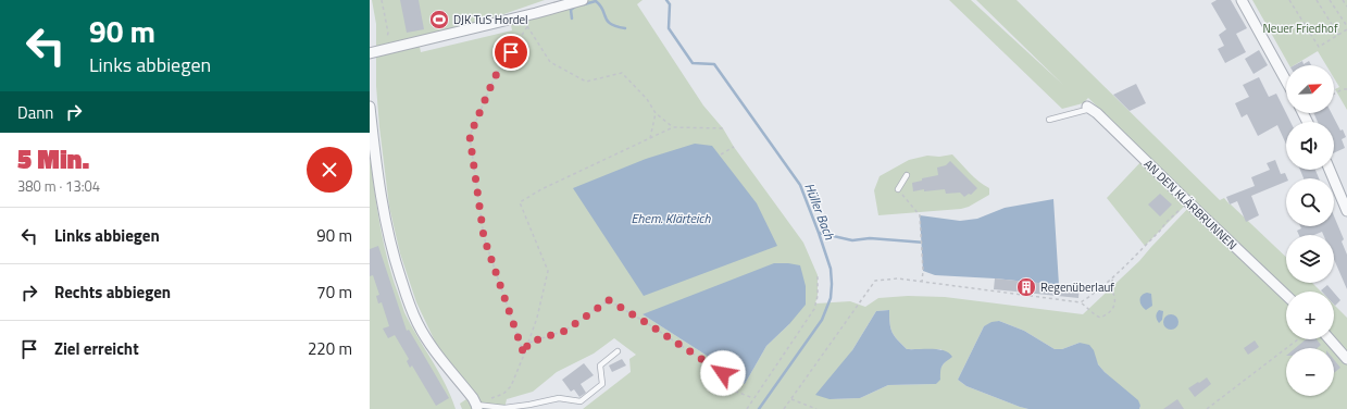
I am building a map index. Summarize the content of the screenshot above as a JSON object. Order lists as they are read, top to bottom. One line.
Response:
{"streets":{"street":["AN DEN KLÄRBRUNNEN"]},"water":["Hüller Bach","Ehem. Klärteich"],"parks":["Neuer Friedhof"],"places":{"sports":["DJK TuS Hordel"],"building":["Regenüberlauf"]},"north":"top right","page":{"turn":["90 m","Links abbiegen"],"map_buttons":["+","−"],"then":"Dann","heading":["5 Min.","380 m · 13:04"],"list":[{"name":"Links abbiegen","value":"90 m"},{"name":"Rechts abbiegen","value":"70 m"},{"name":"Ziel erreicht","value":"220 m"}]}}
